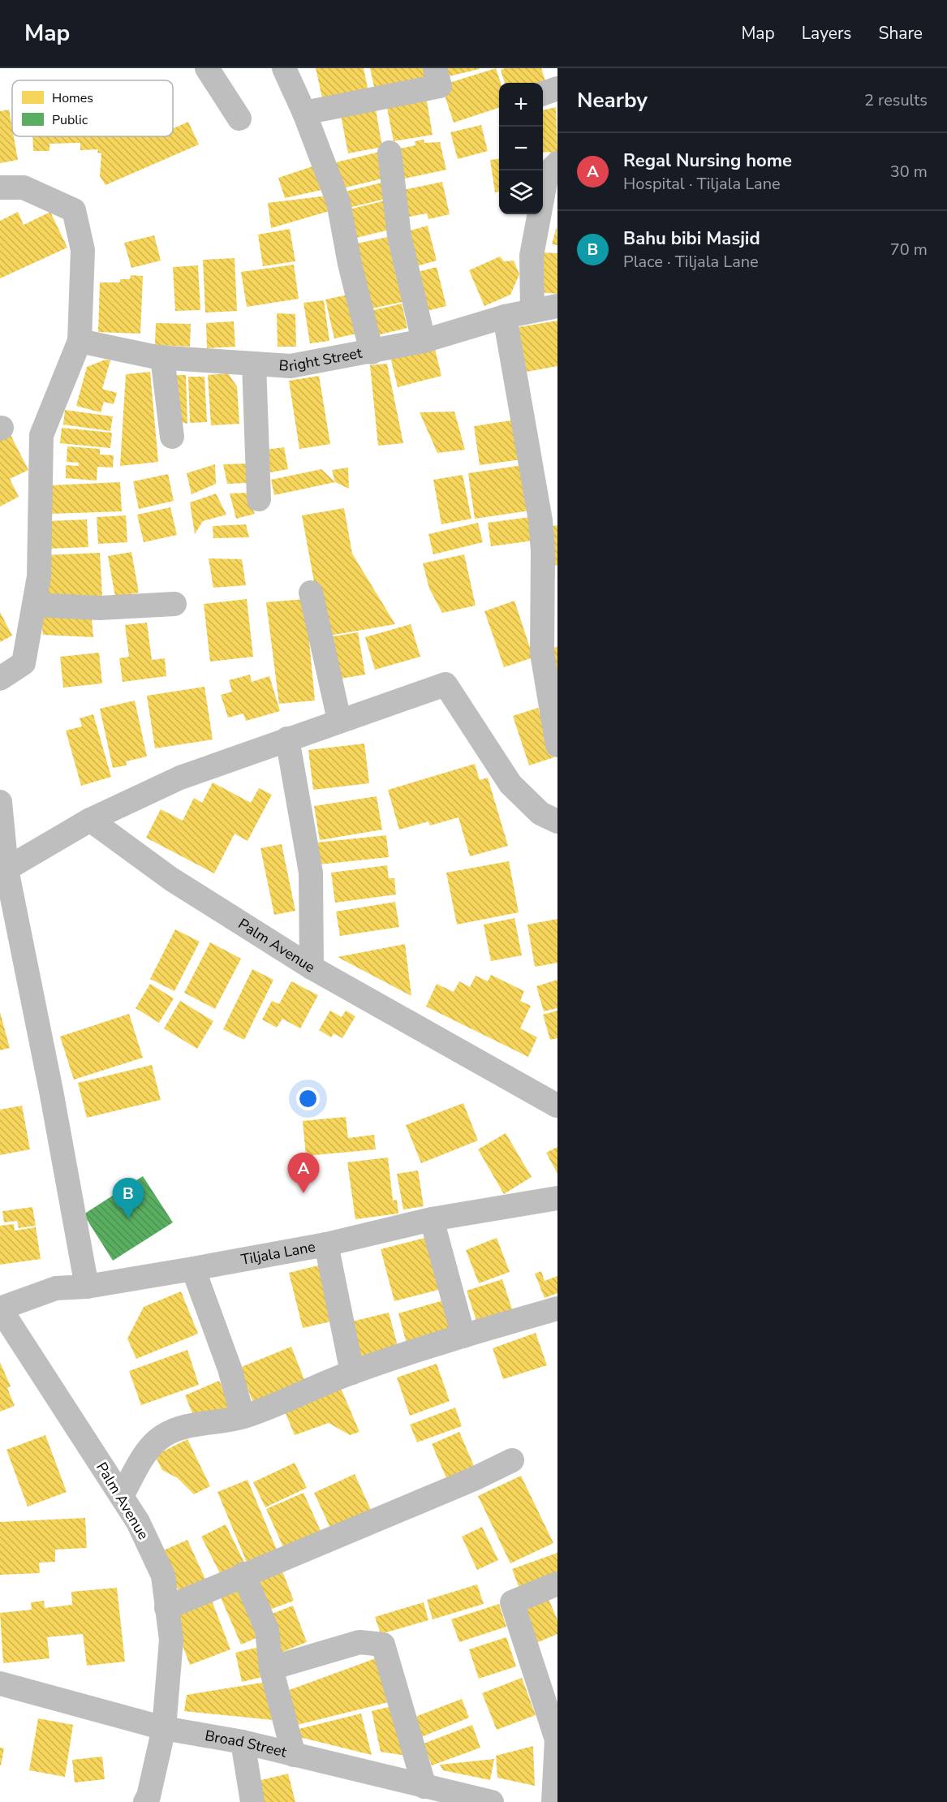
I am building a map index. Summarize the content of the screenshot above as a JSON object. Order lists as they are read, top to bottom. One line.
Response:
{"streets":{"street":["Bright Street","Palm Avenue","Tiljala Lane","Broad Street"]},"crossings":[["Palm Avenue","Tiljala Lane"],["Palm Avenue","Broad Street"]],"legend":["Homes","Public"],"page":{"header":"Map","nav":["Map","Layers","Share"],"heading":["Nearby","2 results"],"map_buttons":["+","−"],"list":[{"mark":"A","name":"Regal Nursing home","note":"Hospital · Tiljala Lane","value":"30 m"},{"mark":"B","name":"Bahu bibi Masjid","note":"Place · Tiljala Lane","value":"70 m"}],"pins":["A","B"]}}
